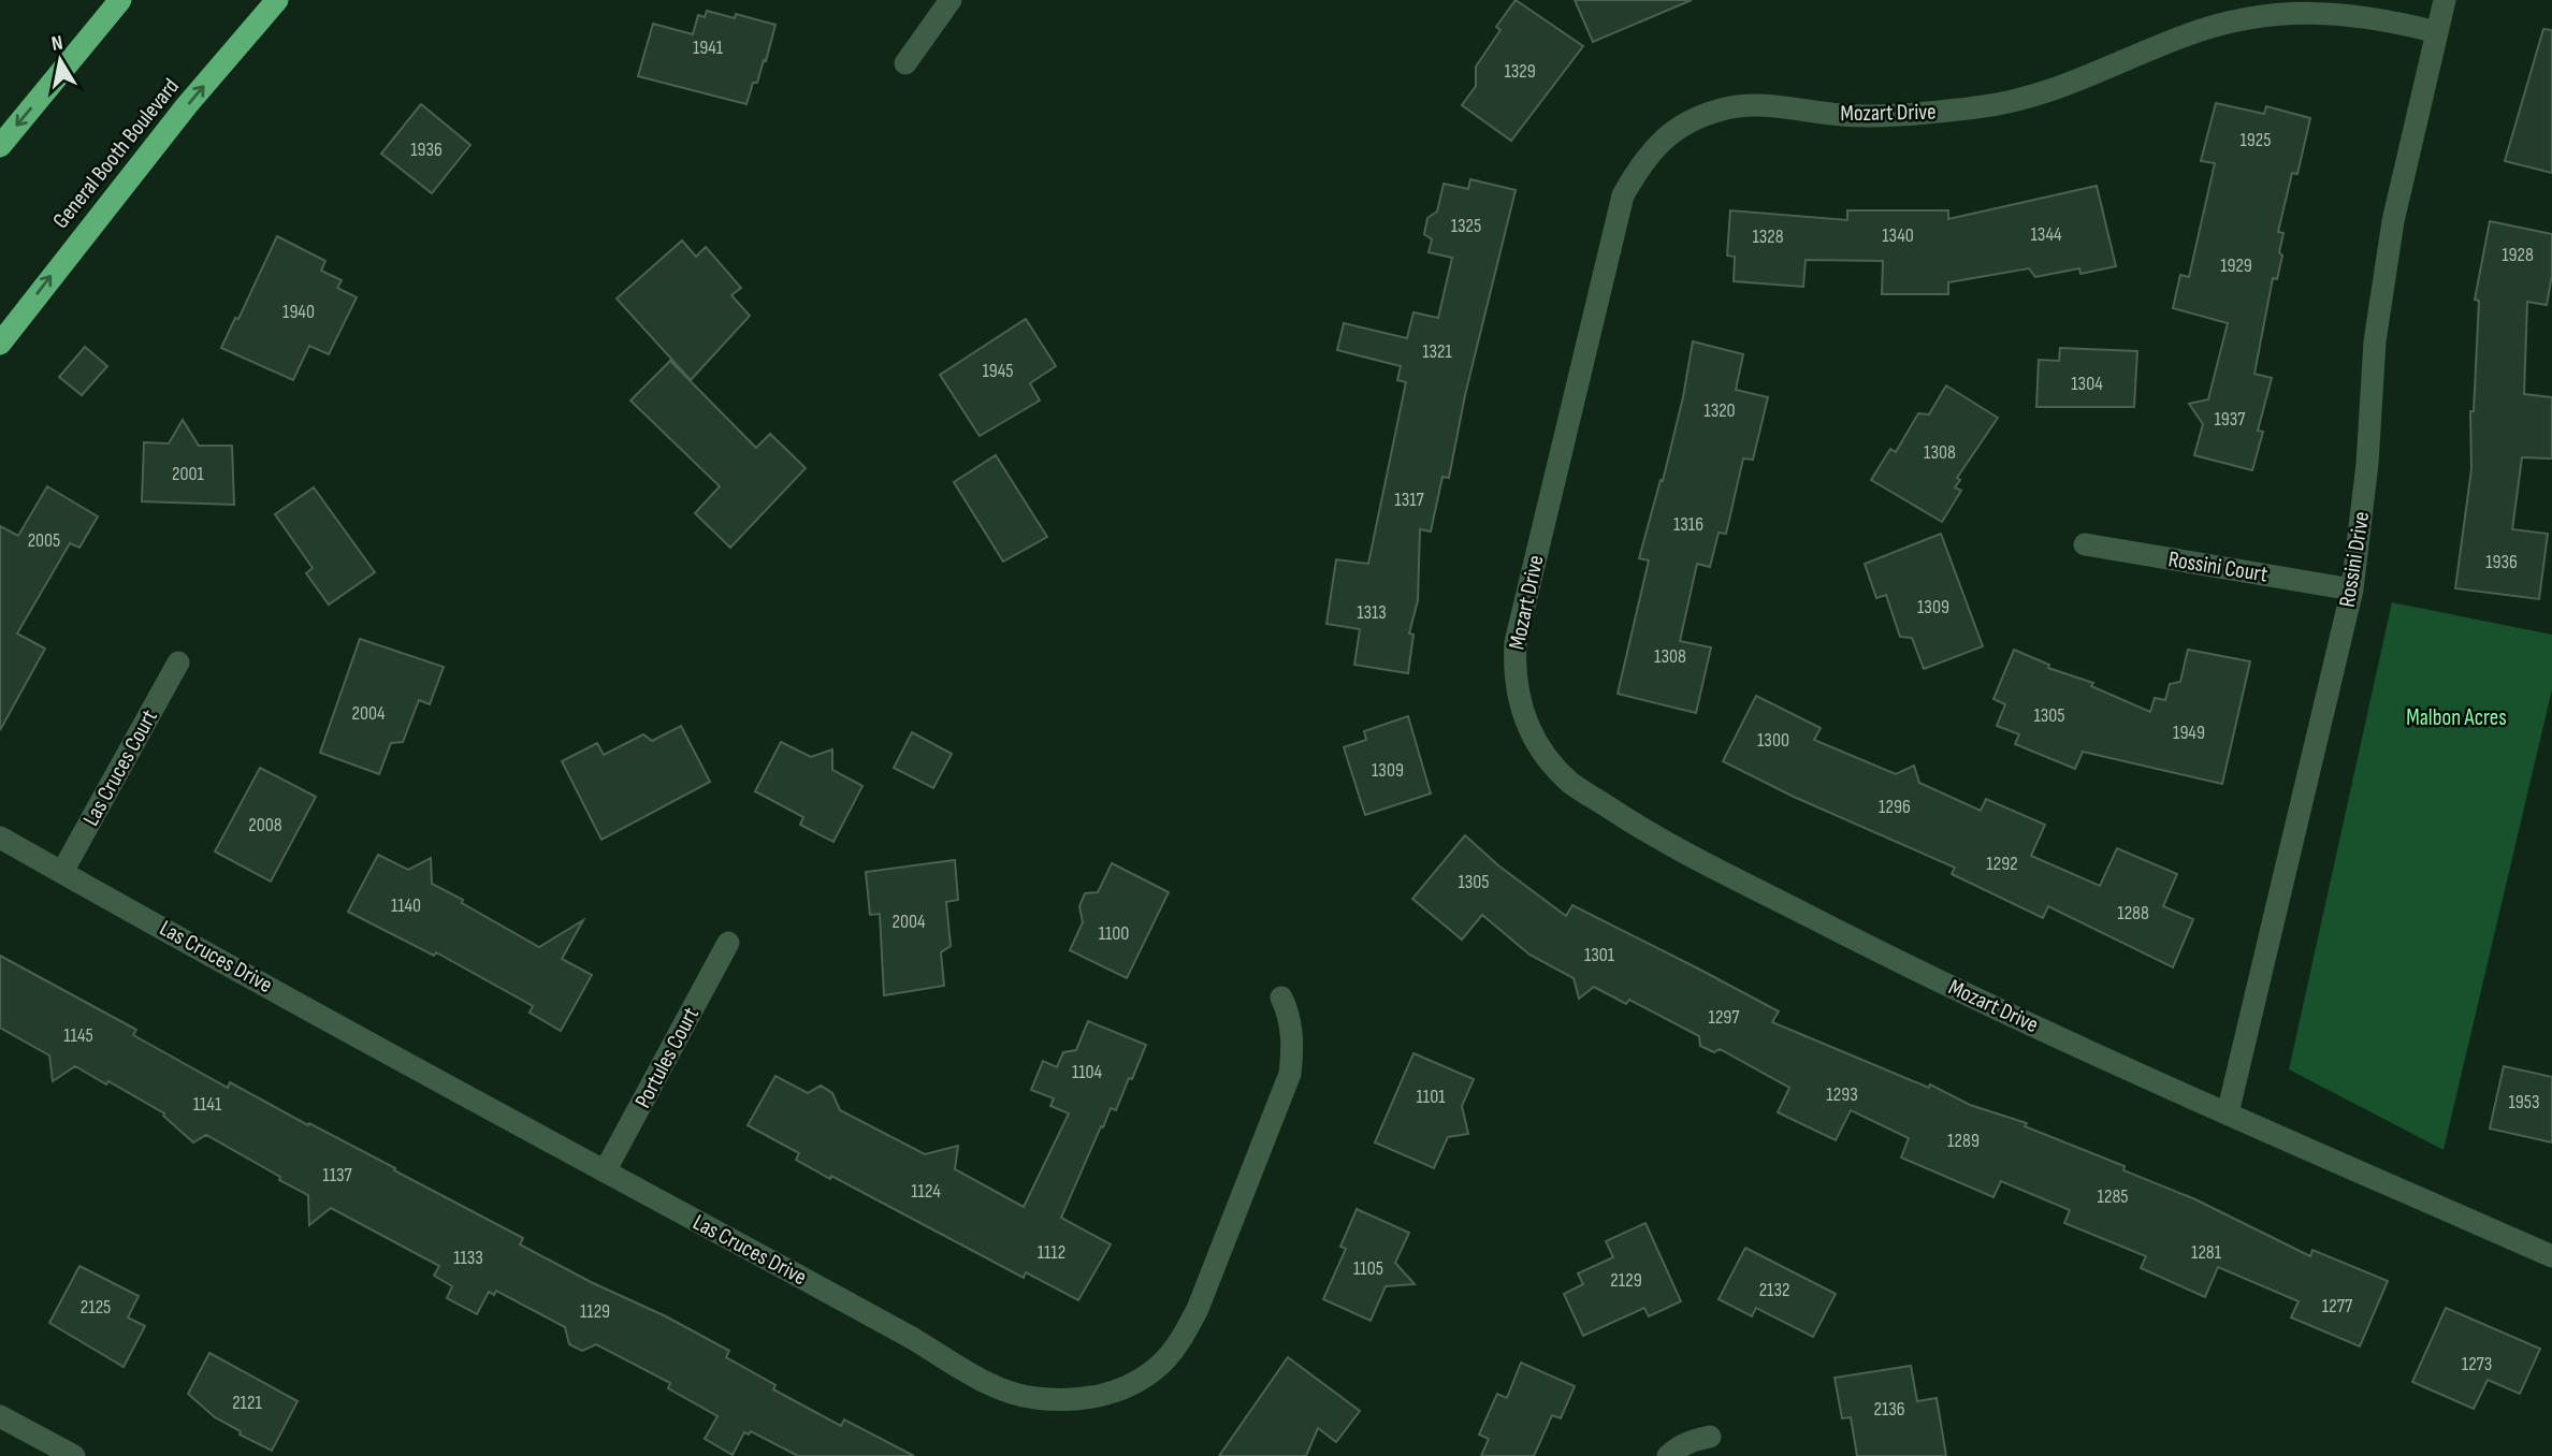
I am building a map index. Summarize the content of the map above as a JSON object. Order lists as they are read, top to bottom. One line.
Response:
{"streets":{"highway":["General Booth Boulevard"],"street":["Mozart Drive","Rossini Drive","Rossini Court","Las Cruces Court","Las Cruces Drive","Portules Court"]},"crossings":[["Mozart Drive","Rossini Drive"],["Rossini Drive","Rossini Court"],["Las Cruces Court","Las Cruces Drive"],["Las Cruces Drive","Portules Court"]],"parks":["Malbon Acres"],"house_numbers":["1941","1329","1925","1936","1325","1344","1340","1328","1928","1929","1940","1321","1945","1304","1320","1937","1308","2001","1317","1316","2005","1936","1309","1313","1308","2004","1305","1949","1300","1309","1296","2008","1292","1305","1140","1288","2004","1100","1301","1297","1145","1104","1293","1101","1953","1141","1289","1137","1124","1285","1112","1281","1133","1105","2129","2132","1277","2125","1129","1273","2121","2136"],"north":"top"}
